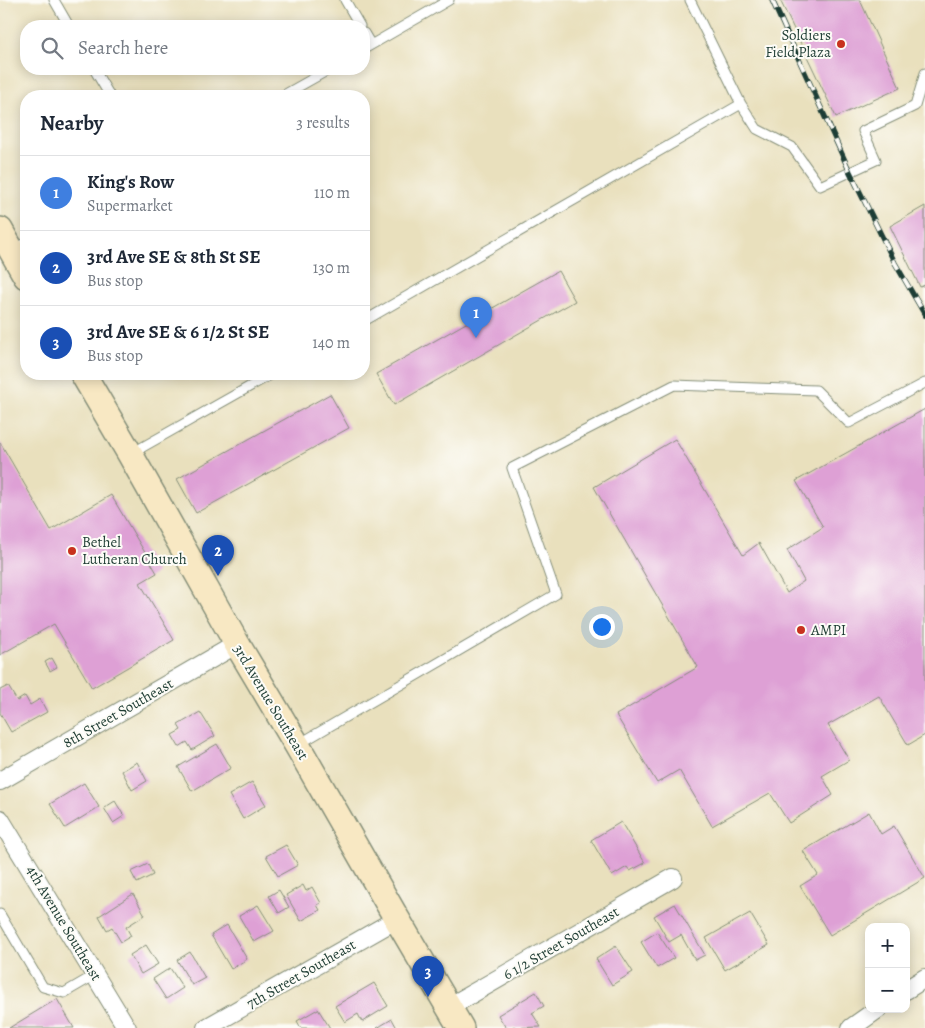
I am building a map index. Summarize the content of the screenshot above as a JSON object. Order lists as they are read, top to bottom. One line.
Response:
{"streets":{"main road":["3rd Avenue Southeast"],"street":["8th Street Southeast","4th Avenue Southeast","6 1/2 Street Southeast","7th Street Southeast"]},"crossings":[["3rd Avenue Southeast","8th Street Southeast"],["3rd Avenue Southeast","6 1/2 Street Southeast"],["3rd Avenue Southeast","7th Street Southeast"]],"places":["Soldiers Field Plaza","Bethel Lutheran Church","AMPI"],"page":{"search":"Search here","heading":["Nearby","3 results"],"list":[{"mark":"1","name":"King's Row","note":"Supermarket","value":"110 m"},{"mark":"2","name":"3rd Ave SE & 8th St SE","note":"Bus stop","value":"130 m"},{"mark":"3","name":"3rd Ave SE & 6 1/2 St SE","note":"Bus stop","value":"140 m"}],"pins":["1","2","3"],"map_buttons":["+","−"]}}
